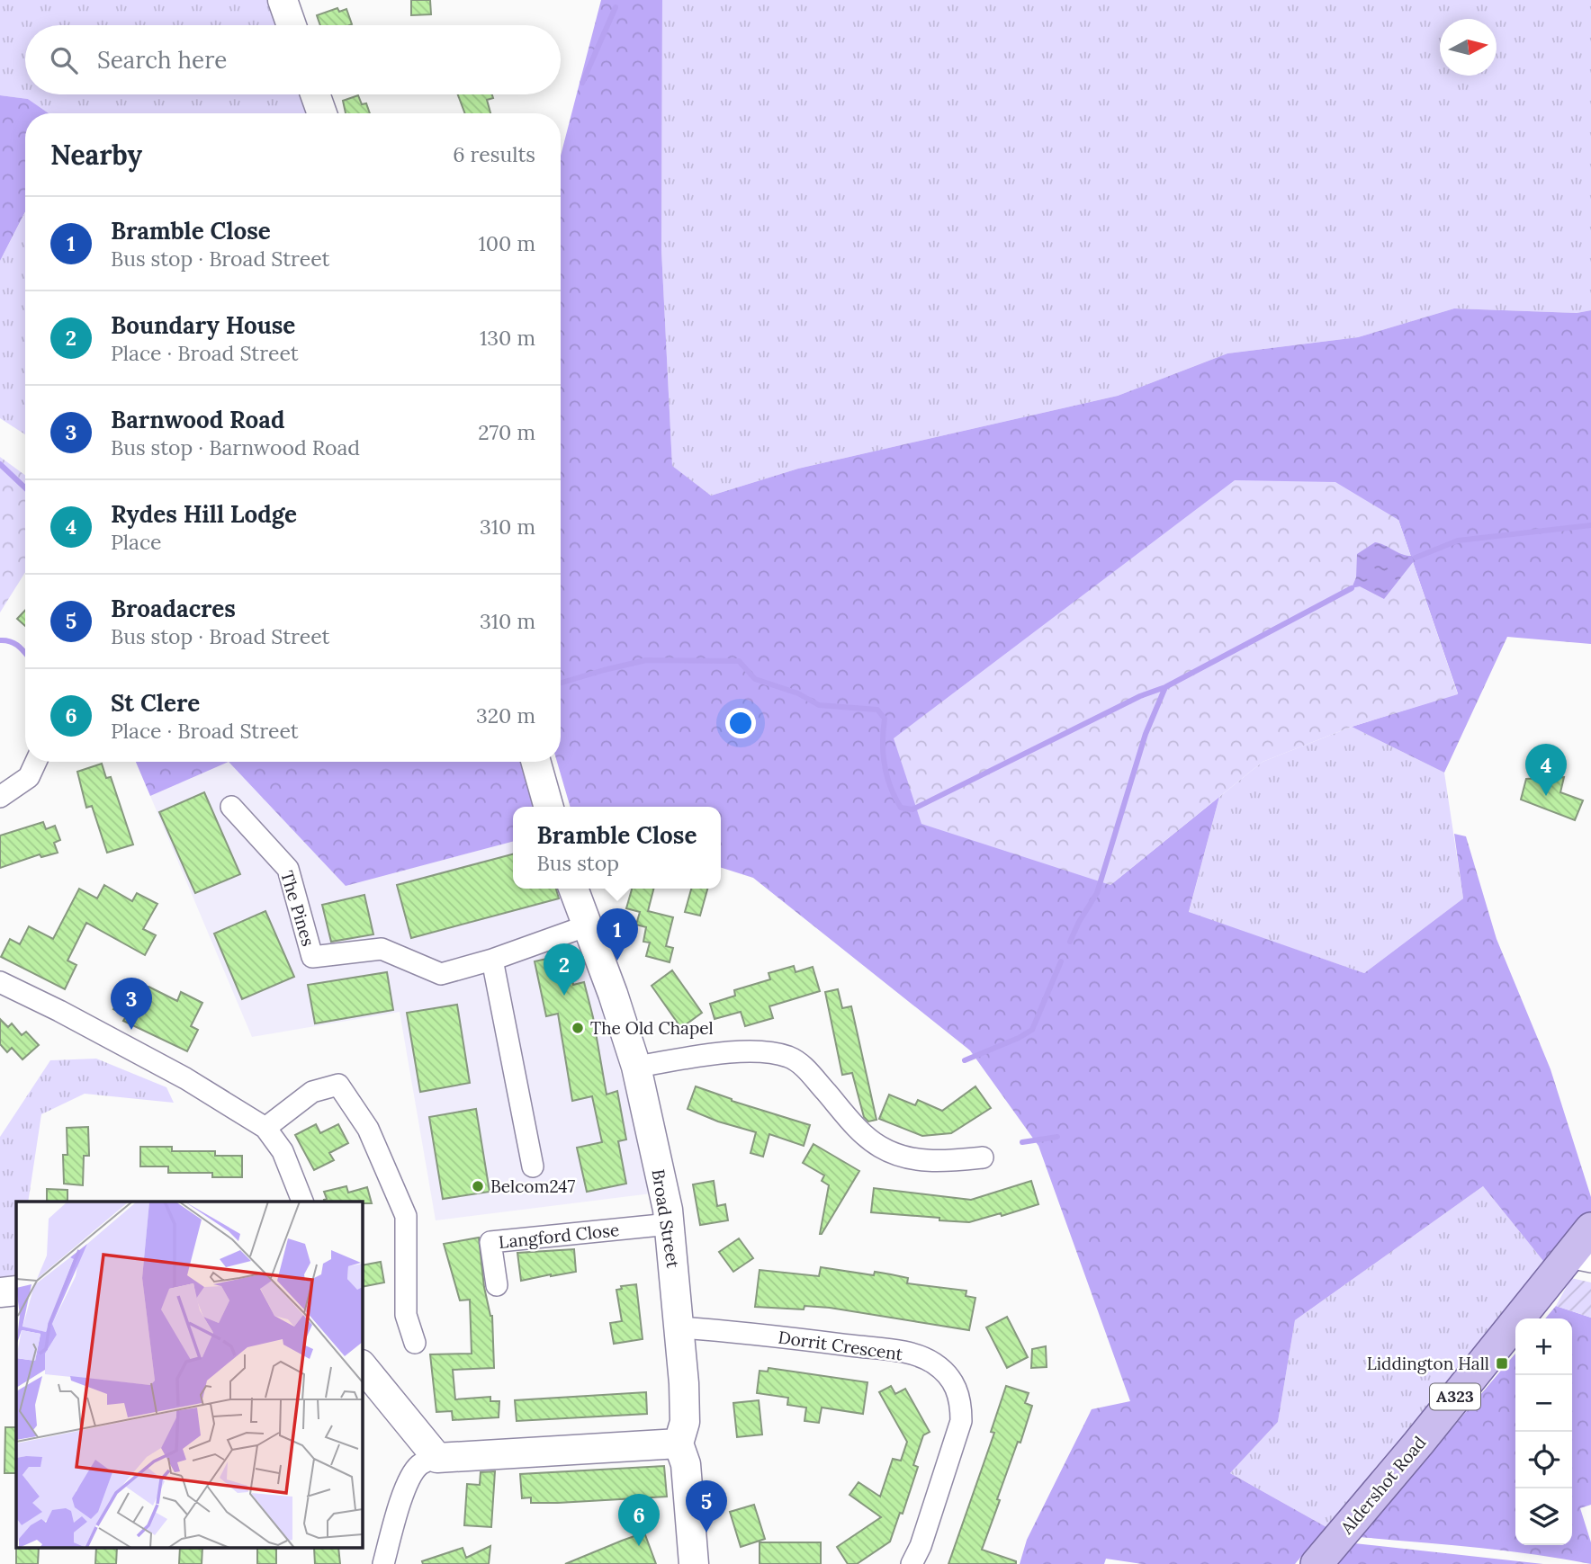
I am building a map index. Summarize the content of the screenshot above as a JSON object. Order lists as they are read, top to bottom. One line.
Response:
{"streets":{"main road":["A323","Aldershot Road"],"street":["The Pines","Broad Street","Langford Close","Dorrit Crescent"]},"crossings":[["The Pines","Broad Street"],["Broad Street","Langford Close"],["Broad Street","Dorrit Crescent"]],"places":{"other":["The Old Chapel","Belcom247"],"transit":["Liddington Hall"]},"north":"right","page":{"search":"Search here","heading":["Nearby","6 results"],"list":[{"mark":"1","name":"Bramble Close","note":"Bus stop · Broad Street","value":"100 m"},{"mark":"2","name":"Boundary House","note":"Place · Broad Street","value":"130 m"},{"mark":"3","name":"Barnwood Road","note":"Bus stop · Barnwood Road","value":"270 m"},{"mark":"4","name":"Rydes Hill Lodge","note":"Place","value":"310 m"},{"mark":"5","name":"Broadacres","note":"Bus stop · Broad Street","value":"310 m"},{"mark":"6","name":"St Clere","note":"Place · Broad Street","value":"320 m"}],"pins":["4","1","2","3","5","6"],"popup":["Bramble Close","Bus stop"],"map_buttons":["+","−"]}}
